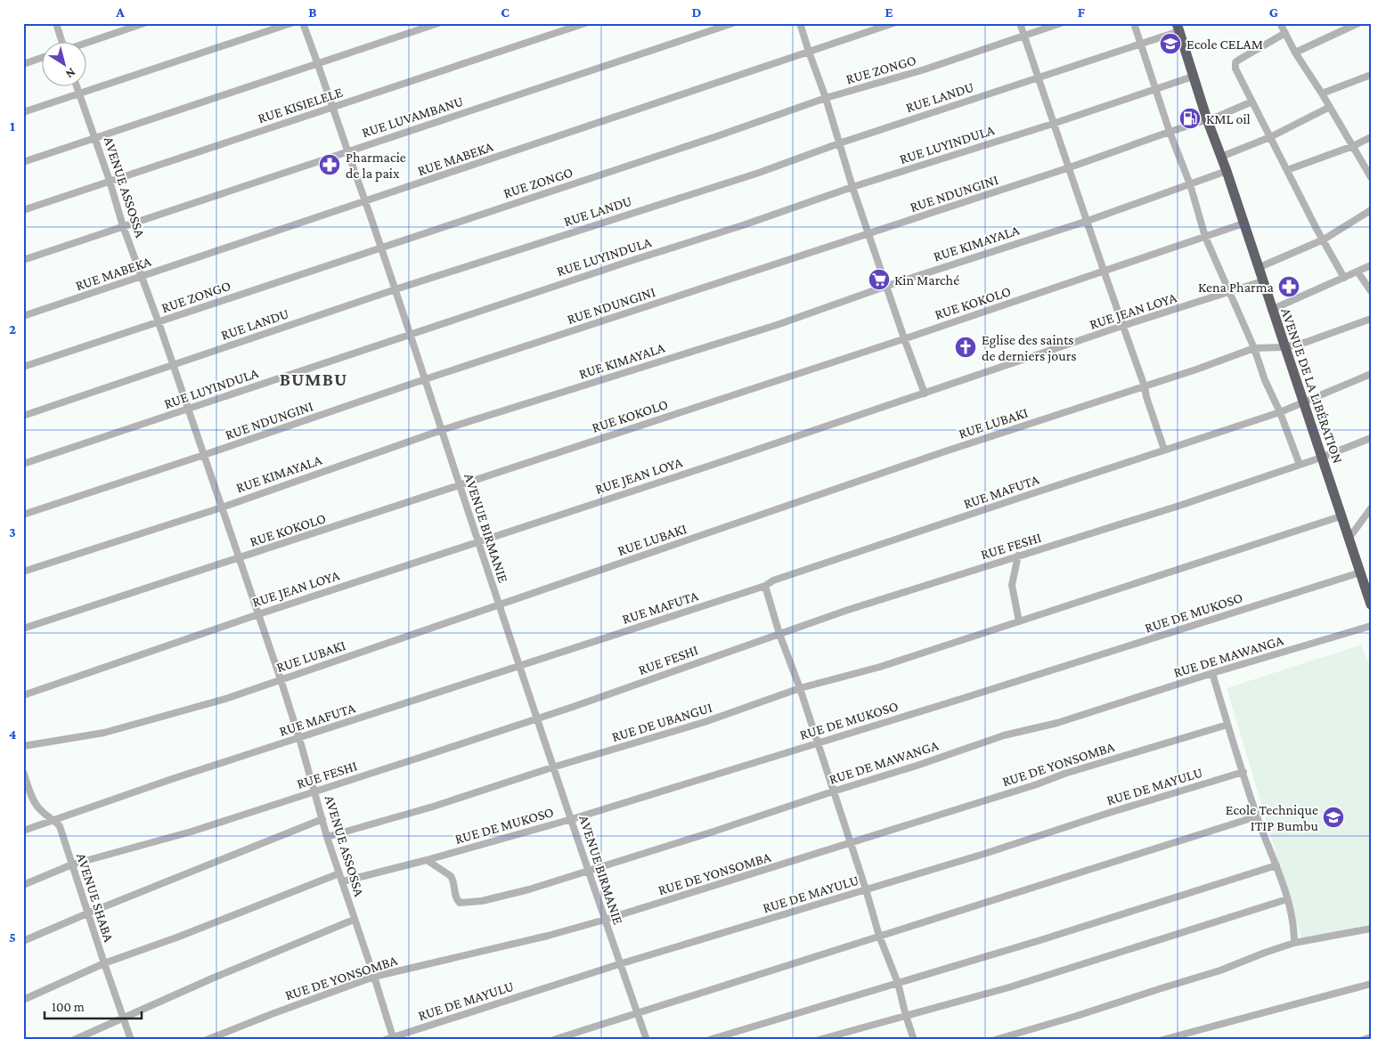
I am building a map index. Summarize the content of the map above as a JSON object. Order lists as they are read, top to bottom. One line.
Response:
{"streets":{"highway":["AVENUE DE LA LIBÉRATION"],"street":["RUE ZONGO","RUE LANDU","RUE KISIELELE","RUE LUVAMBANU","RUE LUYINDULA","RUE MABEKA","AVENUE ASSOSSA","RUE NDUNGINI","RUE KIMAYALA","RUE KOKOLO","RUE JEAN LOYA","RUE LUBAKI","RUE MAFUTA","AVENUE BIRMANIE","RUE FESHI","RUE DE MUKOSO","RUE DE MAWANGA","RUE DE UBANGUI","RUE DE YONSOMBA","RUE DE MAYULU","AVENUE SHABA"]},"crossings":[["RUE ZONGO","AVENUE ASSOSSA"],["RUE ZONGO","AVENUE BIRMANIE"],["RUE LANDU","AVENUE ASSOSSA"],["RUE LANDU","AVENUE DE LA LIBÉRATION"],["RUE LANDU","AVENUE BIRMANIE"],["RUE KISIELELE","AVENUE ASSOSSA"],["RUE KISIELELE","AVENUE BIRMANIE"],["RUE LUVAMBANU","AVENUE ASSOSSA"],["RUE LUVAMBANU","AVENUE BIRMANIE"],["RUE LUYINDULA","AVENUE ASSOSSA"],["RUE LUYINDULA","AVENUE DE LA LIBÉRATION"],["RUE LUYINDULA","AVENUE BIRMANIE"],["RUE MABEKA","AVENUE ASSOSSA"],["RUE MABEKA","AVENUE BIRMANIE"],["AVENUE ASSOSSA","RUE NDUNGINI"],["AVENUE ASSOSSA","RUE KIMAYALA"],["AVENUE ASSOSSA","RUE KOKOLO"],["AVENUE ASSOSSA","RUE JEAN LOYA"],["AVENUE ASSOSSA","RUE LUBAKI"],["AVENUE ASSOSSA","RUE MAFUTA"],["AVENUE ASSOSSA","RUE FESHI"],["AVENUE ASSOSSA","RUE DE MUKOSO"],["AVENUE ASSOSSA","RUE DE UBANGUI"],["AVENUE ASSOSSA","RUE DE YONSOMBA"],["AVENUE ASSOSSA","RUE DE MAYULU"],["RUE NDUNGINI","AVENUE DE LA LIBÉRATION"],["RUE NDUNGINI","AVENUE BIRMANIE"],["RUE KIMAYALA","AVENUE DE LA LIBÉRATION"],["RUE KIMAYALA","AVENUE BIRMANIE"],["RUE KOKOLO","AVENUE DE LA LIBÉRATION"],["RUE KOKOLO","AVENUE BIRMANIE"],["RUE JEAN LOYA","AVENUE DE LA LIBÉRATION"],["RUE JEAN LOYA","AVENUE BIRMANIE"],["AVENUE DE LA LIBÉRATION","RUE LUBAKI"],["AVENUE DE LA LIBÉRATION","RUE MAFUTA"],["AVENUE DE LA LIBÉRATION","RUE FESHI"],["AVENUE DE LA LIBÉRATION","RUE DE MUKOSO"],["RUE LUBAKI","AVENUE BIRMANIE"],["RUE MAFUTA","AVENUE BIRMANIE"],["RUE MAFUTA","AVENUE SHABA"],["AVENUE BIRMANIE","RUE FESHI"],["AVENUE BIRMANIE","RUE DE MUKOSO"],["AVENUE BIRMANIE","RUE DE MAWANGA"],["AVENUE BIRMANIE","RUE DE UBANGUI"],["AVENUE BIRMANIE","RUE DE YONSOMBA"],["AVENUE BIRMANIE","RUE DE MAYULU"],["RUE FESHI","AVENUE SHABA"],["RUE DE MUKOSO","RUE DE MAWANGA"]],"districts":["BUMBU"],"places":{"school or university":["Ecole CELAM","Ecole Technique ITIP Bumbu"],"fuel station":["KML oil"],"pharmacy":["Pharmacie de la paix","Kena Pharma"],"supermarket":["Kin Marché"],"church":["Eglise des saints de derniers jours"]},"scale_bar":"100 m","north":"bottom right","grid":{"columns":["A","B","C","D","E","F","G"],"rows":["1","2","3","4","5"]}}
